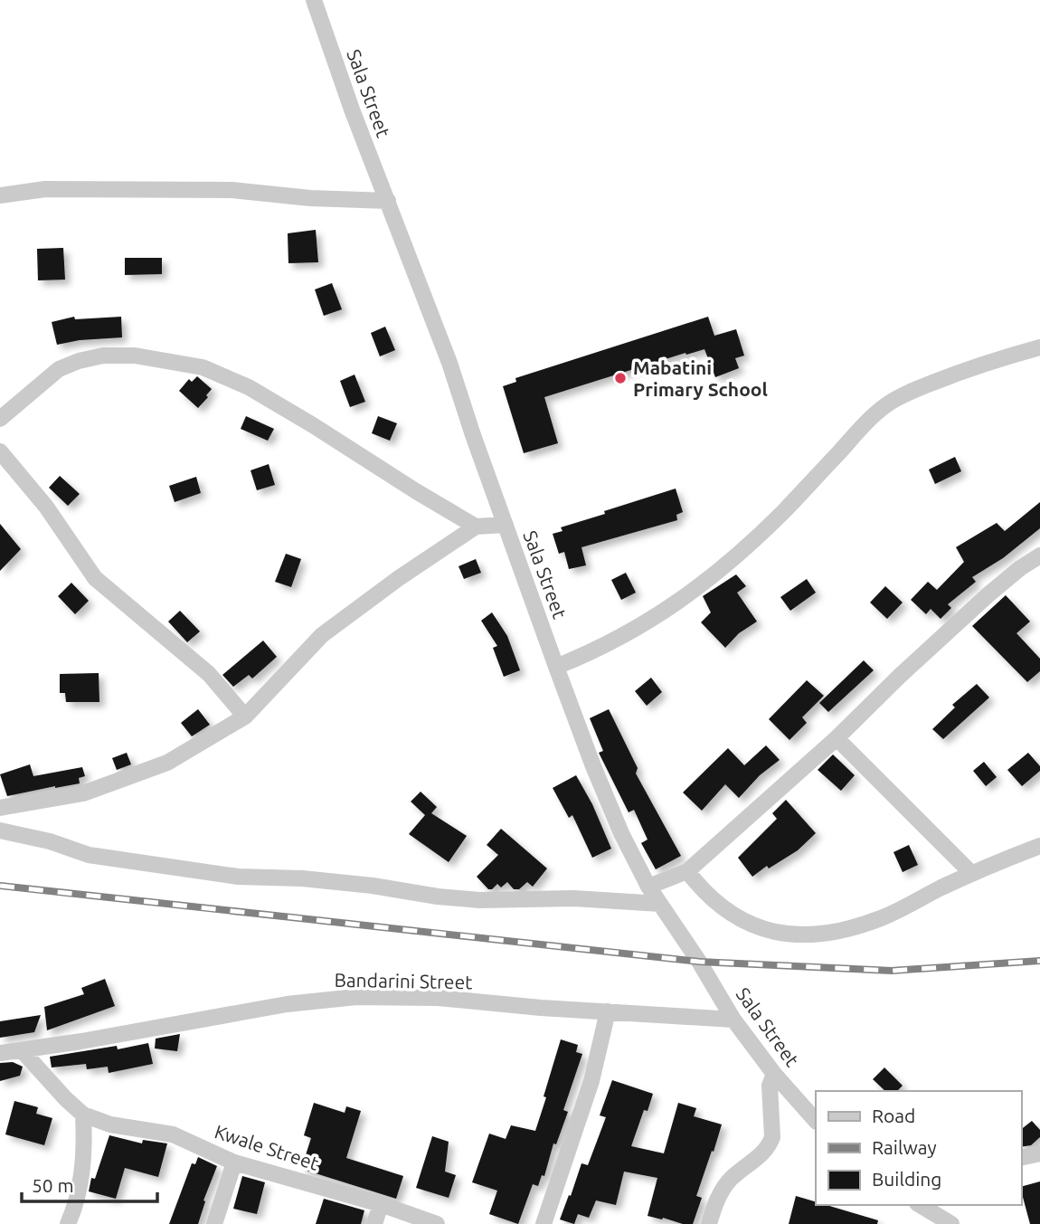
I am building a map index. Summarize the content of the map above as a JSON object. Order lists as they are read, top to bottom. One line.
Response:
{"streets":{"street":["Sala Street","Bandarini Street","Kwale Street"]},"crossings":[["Sala Street","Bandarini Street"]],"places":["Mabatini Primary School"],"legend":["Road","Railway","Building"],"scale_bar":"50 m"}
